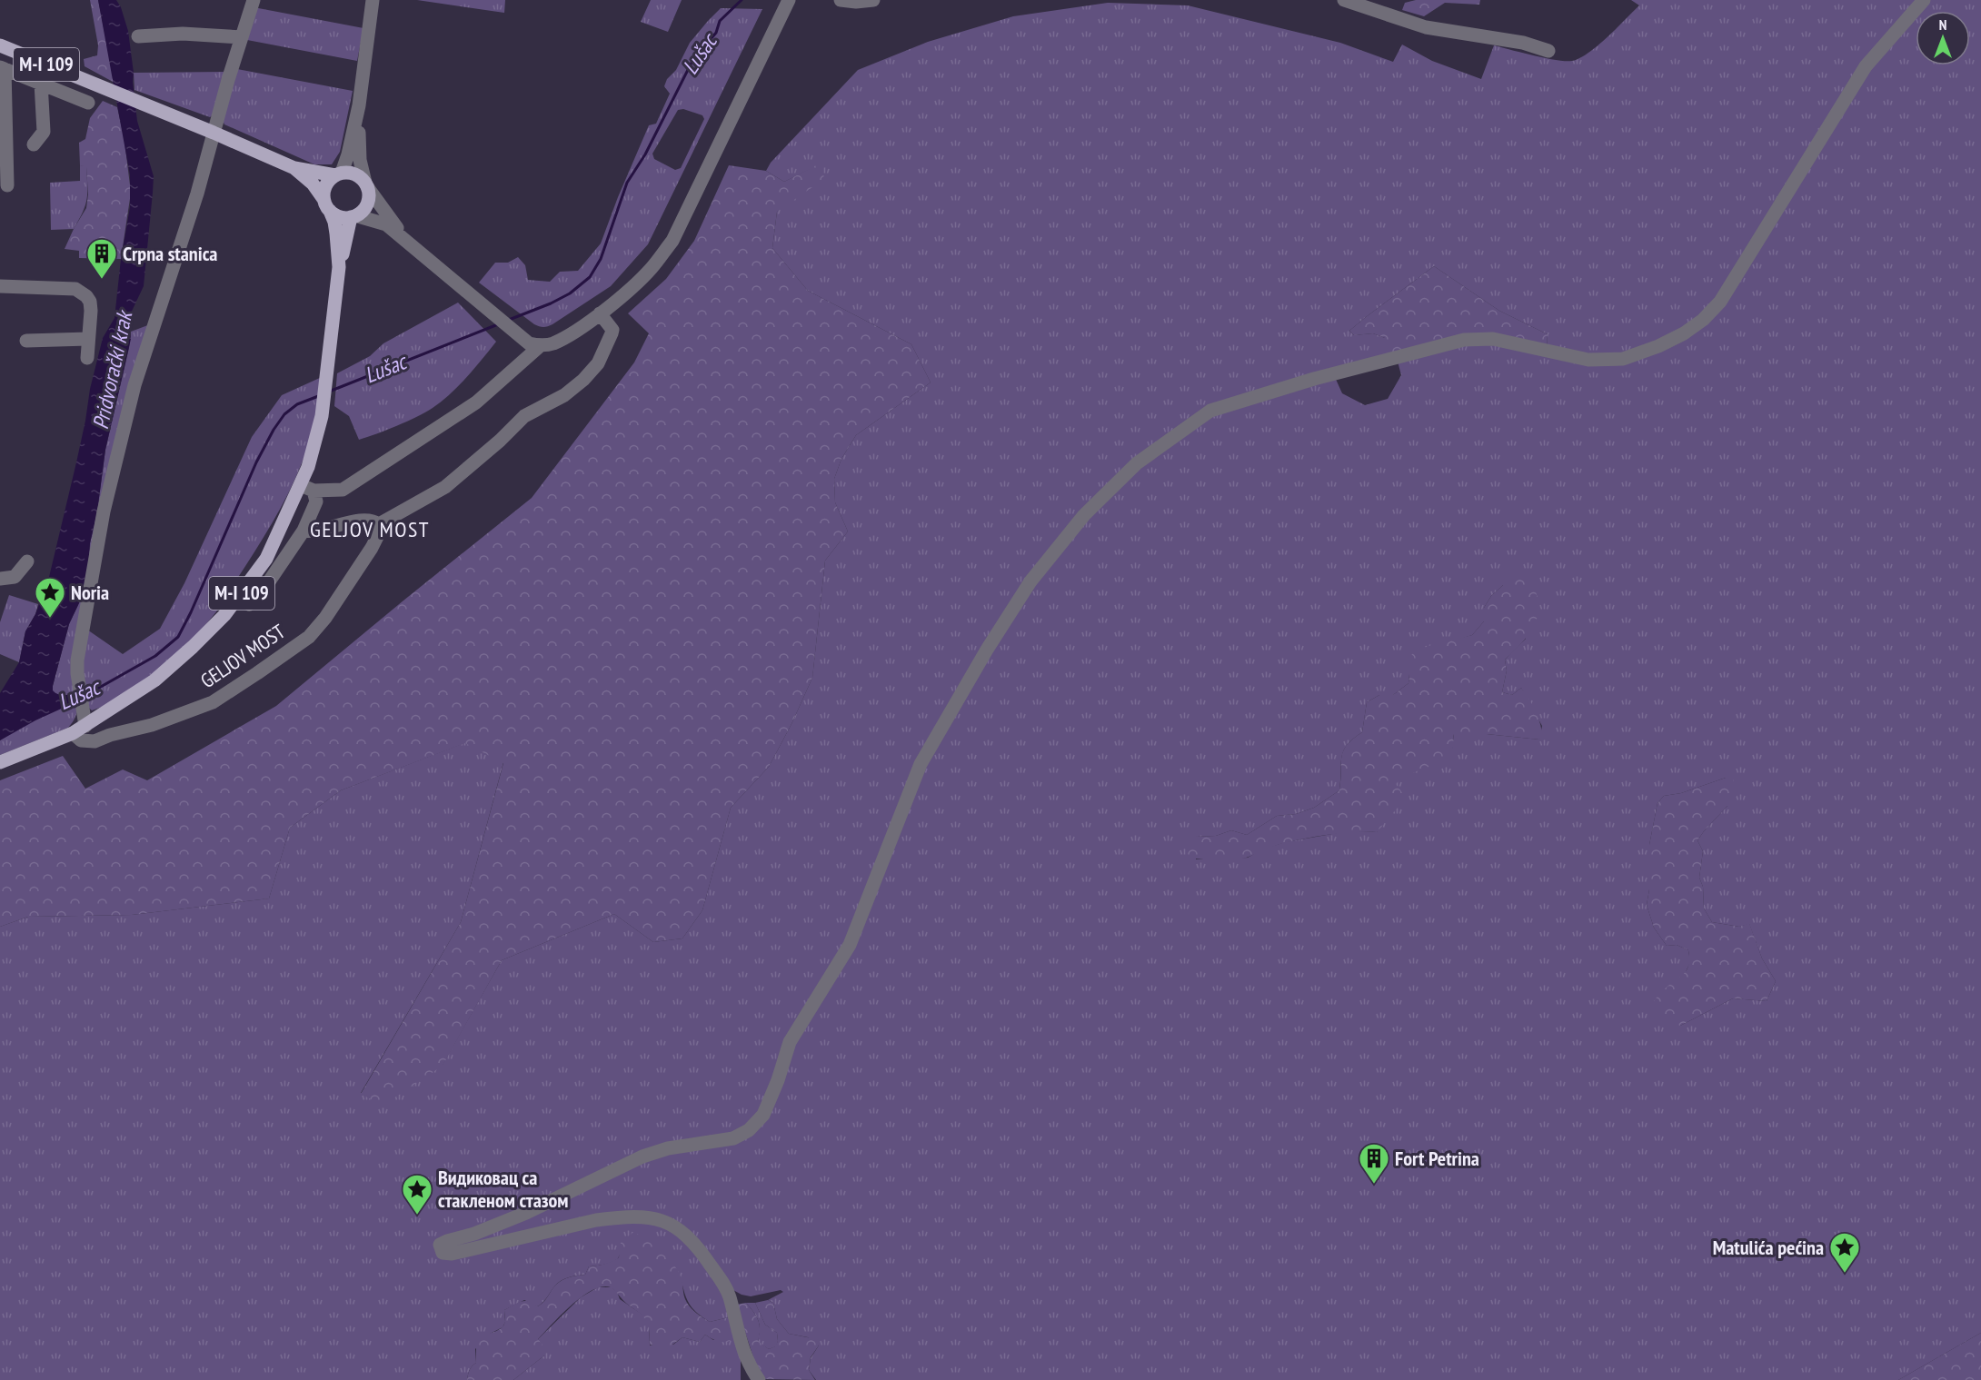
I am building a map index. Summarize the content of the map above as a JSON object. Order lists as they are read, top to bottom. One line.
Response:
{"streets":{"main road":["M-I 109"],"street":["GELJOV MOST"]},"crossings":[["M-I 109","GELJOV MOST"]],"districts":["GELJOV MOST"],"water":["Lušac","Pridvorački krak"],"places":{"building":["Crpna stanica","Fort Petrina"],"place":["Noria","Видиковац са стакленом стазом","Matulića pećina"]},"north":"top"}
